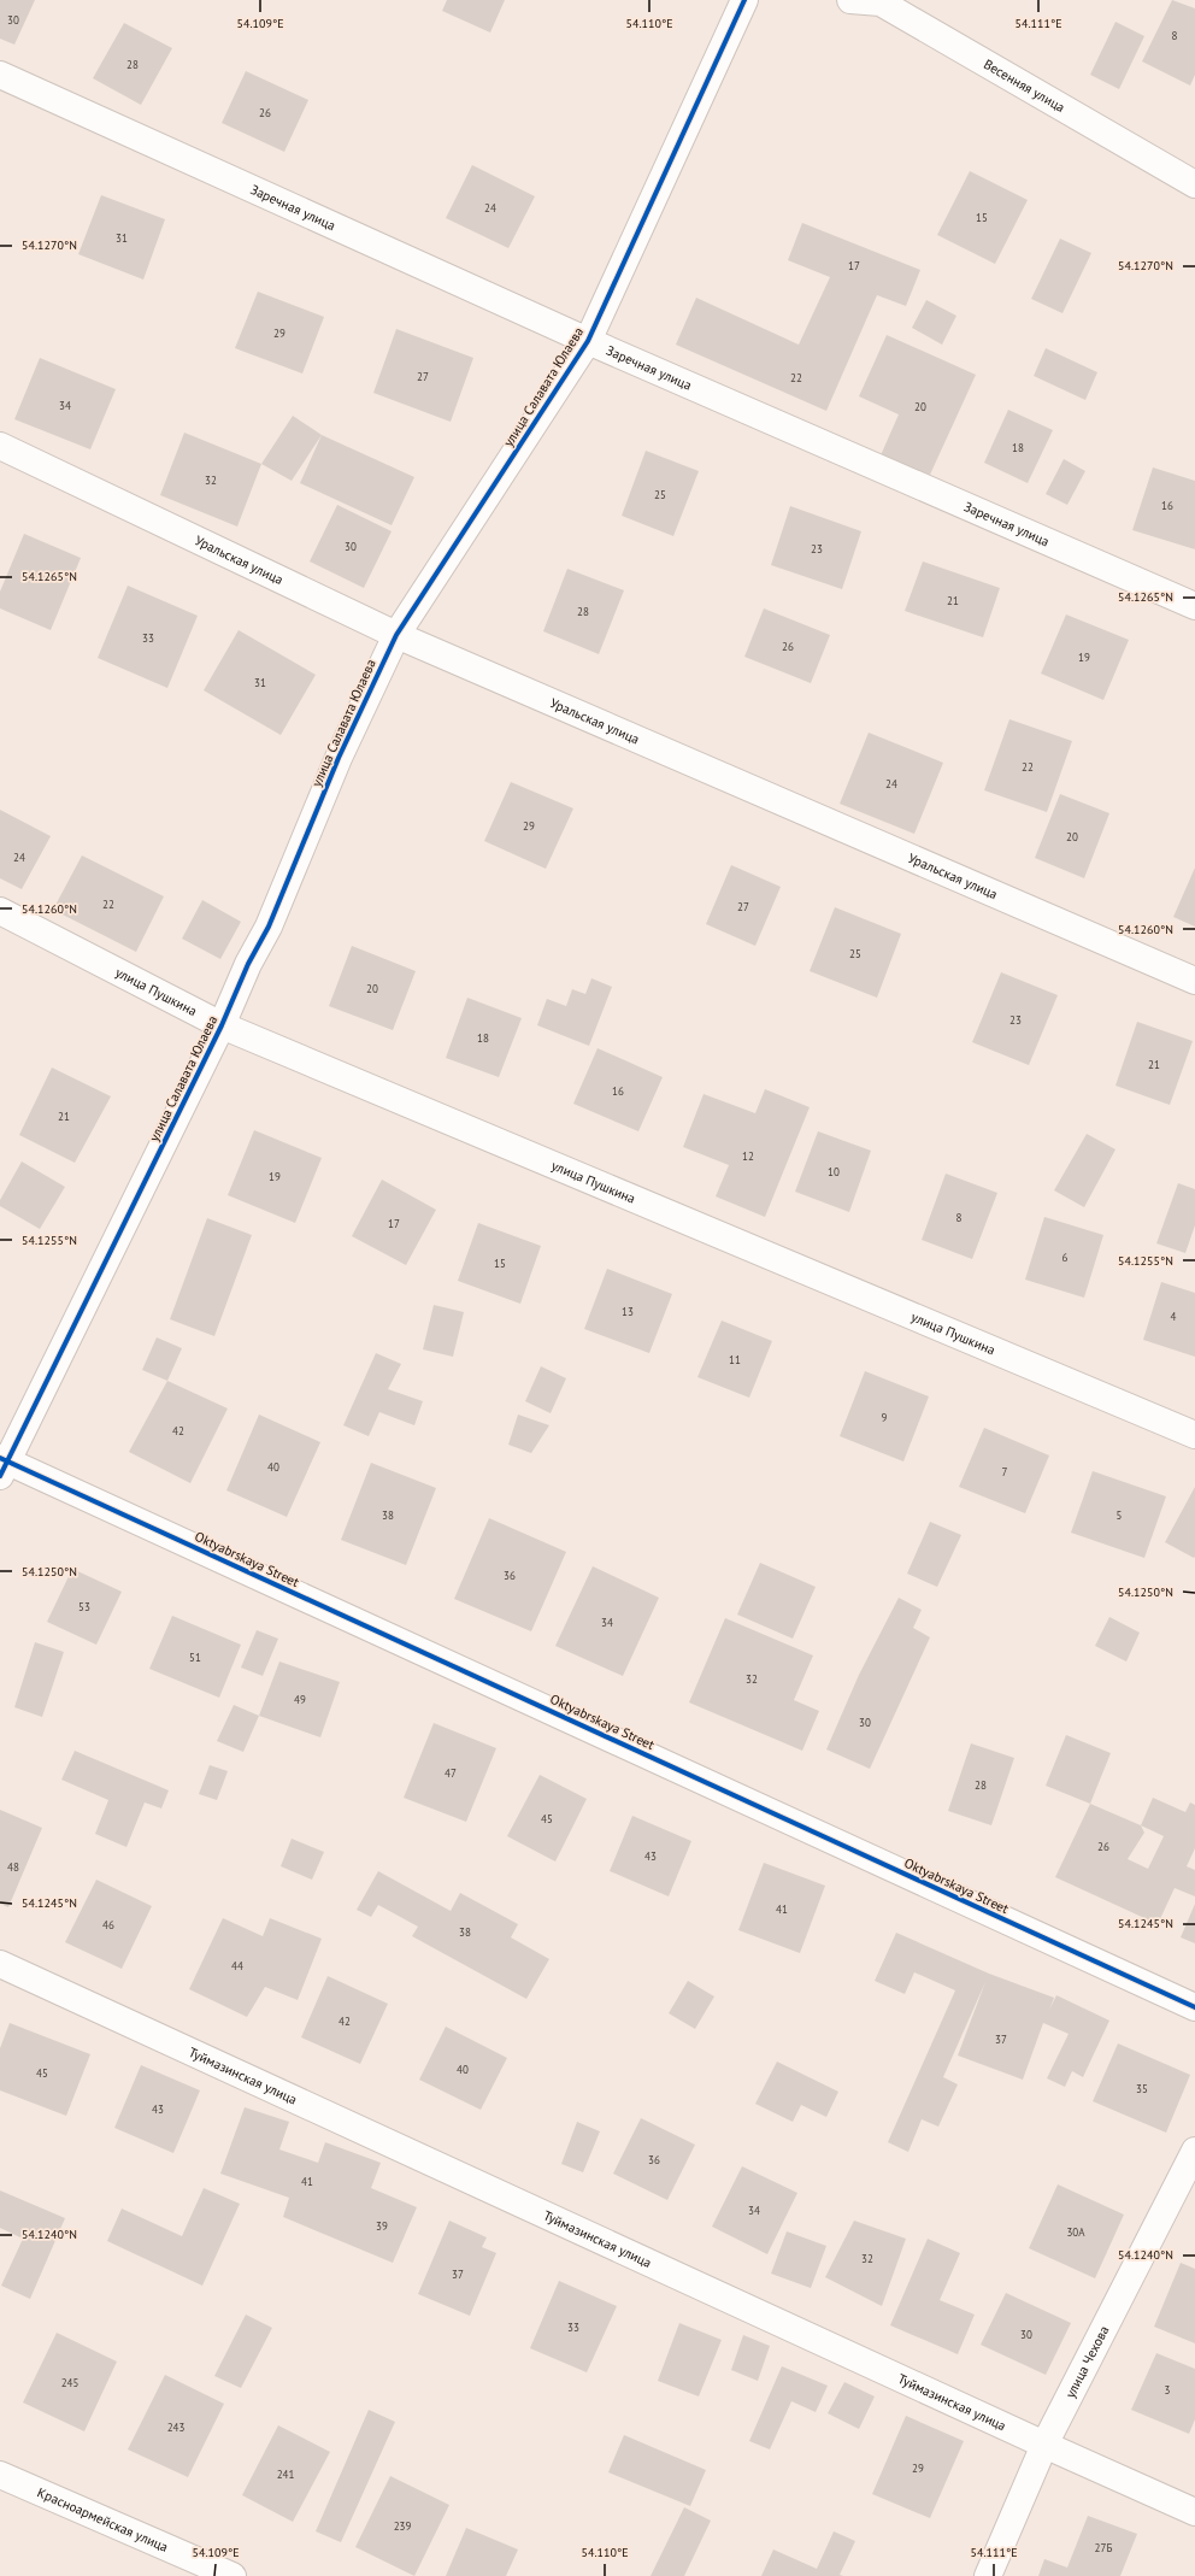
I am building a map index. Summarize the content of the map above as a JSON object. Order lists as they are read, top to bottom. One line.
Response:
{"streets":{"street":["Весенняя улица","Заречная улица","улица Салавата Юлаева","Уральская улица","улица Пушкина","Oktyabrskaya Street","Туймазинская улица","улица Чехова","Красноармейская улица"]},"crossings":[["Заречная улица","улица Салавата Юлаева"],["улица Салавата Юлаева","Уральская улица"],["улица Салавата Юлаева","улица Пушкина"],["улица Салавата Юлаева","Oktyabrskaya Street"],["Туймазинская улица","улица Чехова"]],"house_numbers":["30","8","28","26","24","15","31","17","29","27","22","34","20","18","32","25","16","30","23","21","28","33","26","19","31","22","24","29","20","24","22","27","25","20","23","18","21","16","21","12","10","19","8","17","6","15","13","4","11","9","42","40","7","38","5","36","53","34","51","32","49","30","47","28","45","26","43","48","41","46","38","44","42","37","40","45","35","43","36","41","34","39","30А","32","37","33","30","245","3","243","29","241","239","27Б"],"coordinates":["54.109°E","54.110°E","54.111°E","54.1270°N","54.1265°N","54.1260°N","54.1255°N","54.1250°N","54.1245°N","54.1240°N"]}
